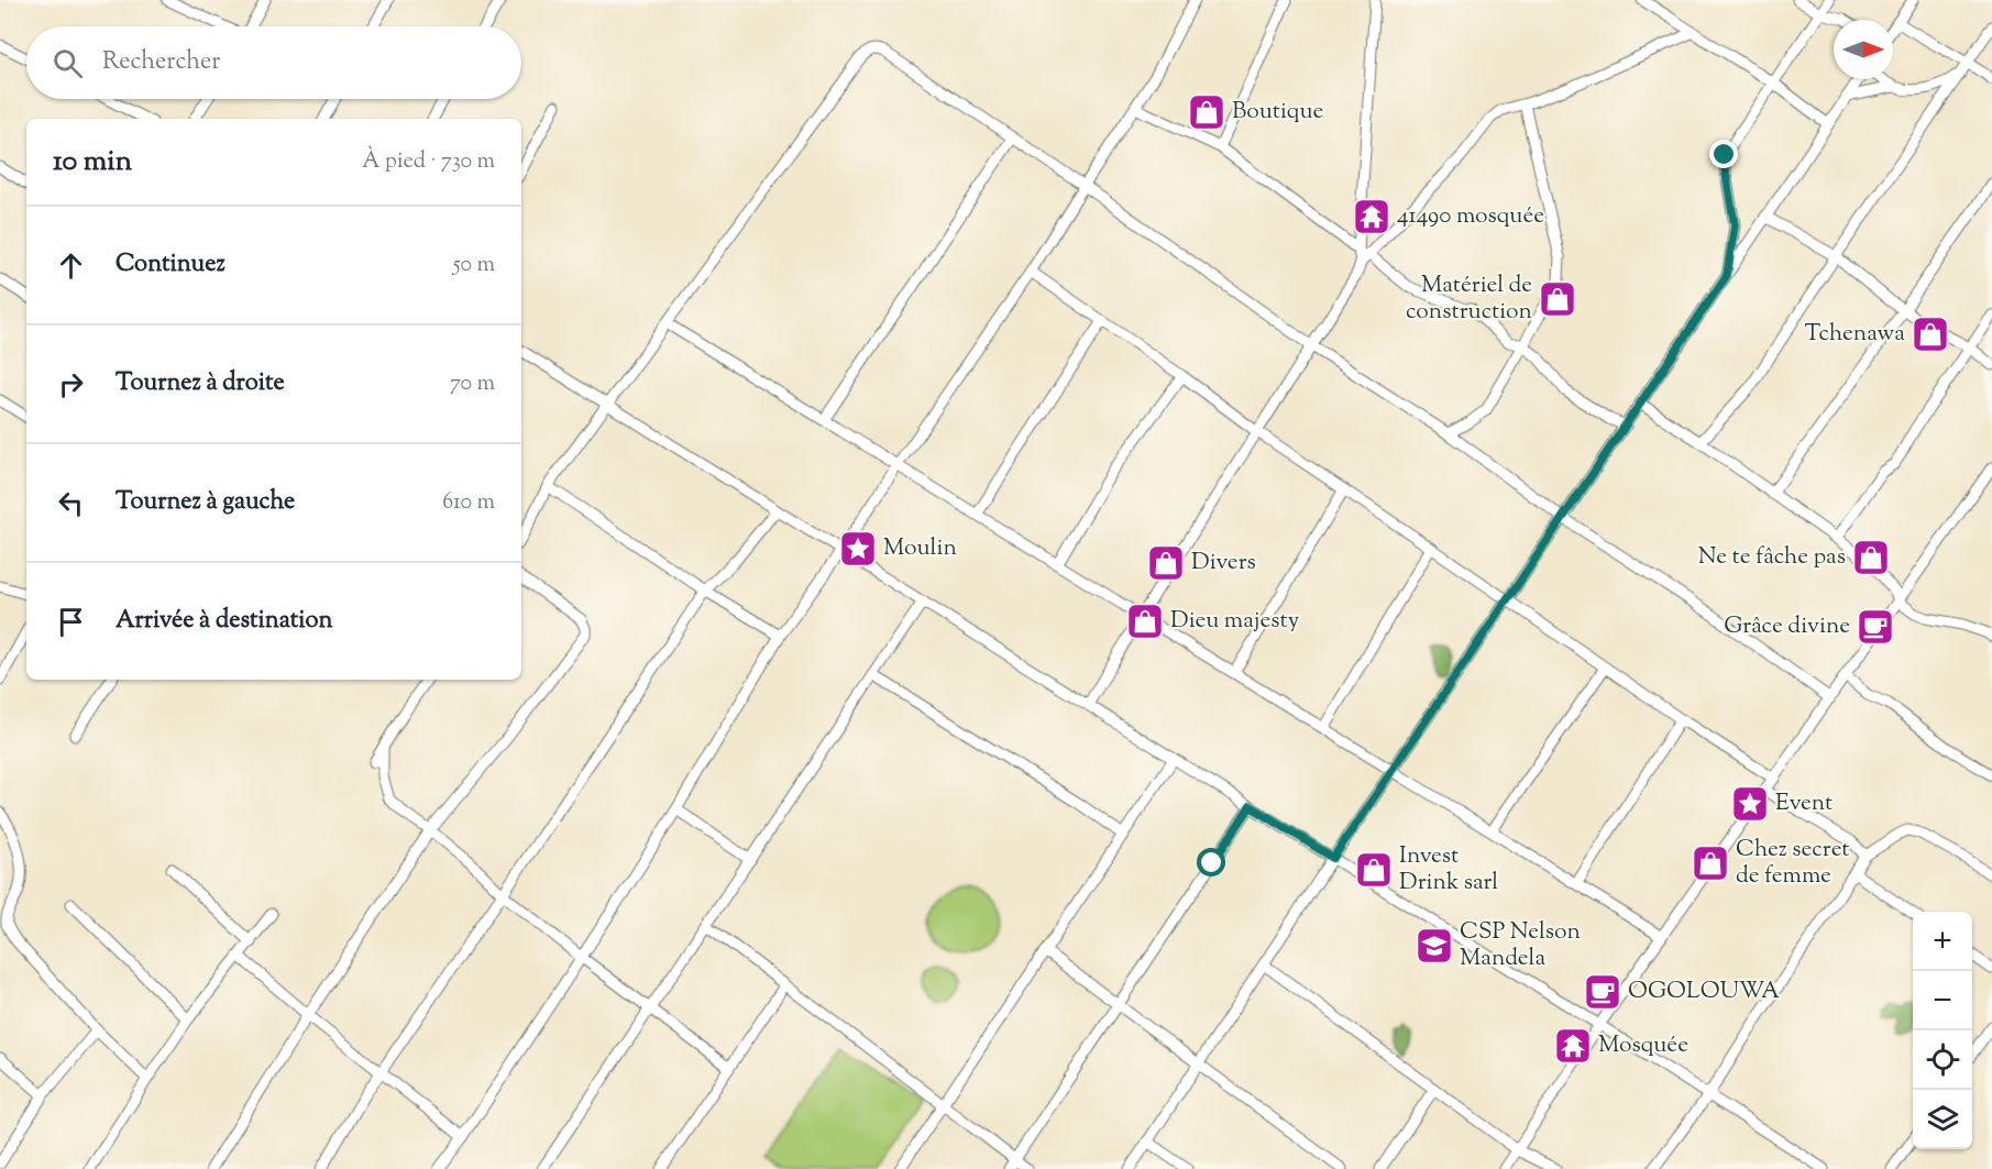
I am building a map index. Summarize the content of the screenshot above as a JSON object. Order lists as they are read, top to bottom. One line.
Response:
{"places":{"shop":["Boutique","Matériel de construction","Tchenawa","Ne te fâche pas","Divers","Dieu majesty","Chez secret de femme","Invest Drink sarl"],"temple":["41490 mosquée","Mosquée"],"place":["Moulin","Event"],"cafe":["Grâce divine","OGOLOUWA"],"school or university":["CSP Nelson Mandela"]},"north":"right","page":{"search":"Rechercher","heading":["10 min","À pied · 730 m"],"list":[["Continuez","50 m"],["Tournez à droite","70 m"],["Tournez à gauche","610 m"],"Arrivée à destination"],"map_buttons":["+","−"]}}
